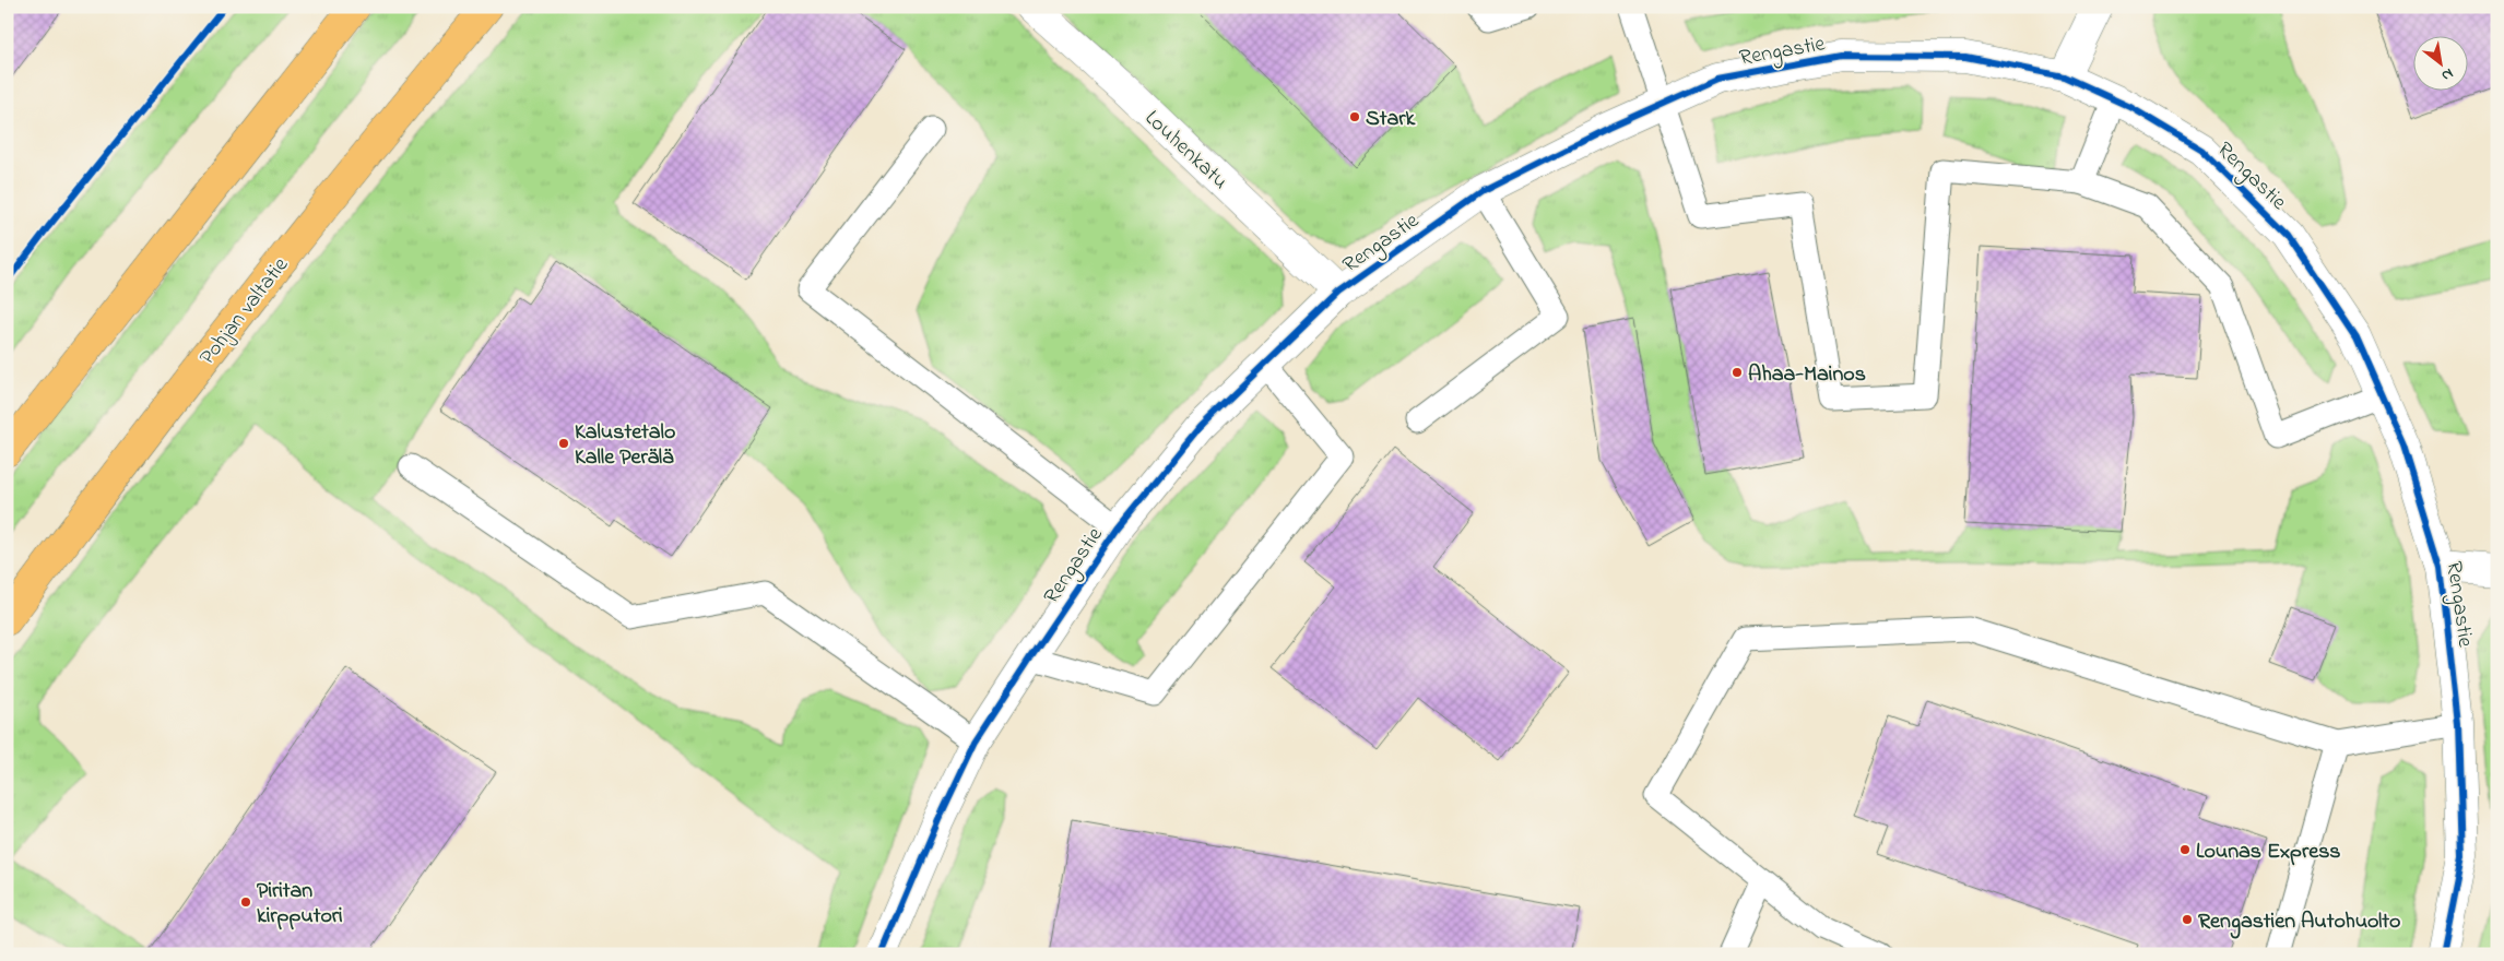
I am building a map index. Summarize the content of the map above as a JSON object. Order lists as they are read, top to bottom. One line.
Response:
{"streets":{"highway":["Pohjan valtatie"],"street":["Rengastie","Louhenkatu"]},"crossings":[["Rengastie","Louhenkatu"]],"places":["Stark","Ahaa-Mainos","Kalustetalo Kalle Perälä","Lounas Express","Piritan kirpputori","Rengastien Autohuolto"],"north":"bottom right"}
